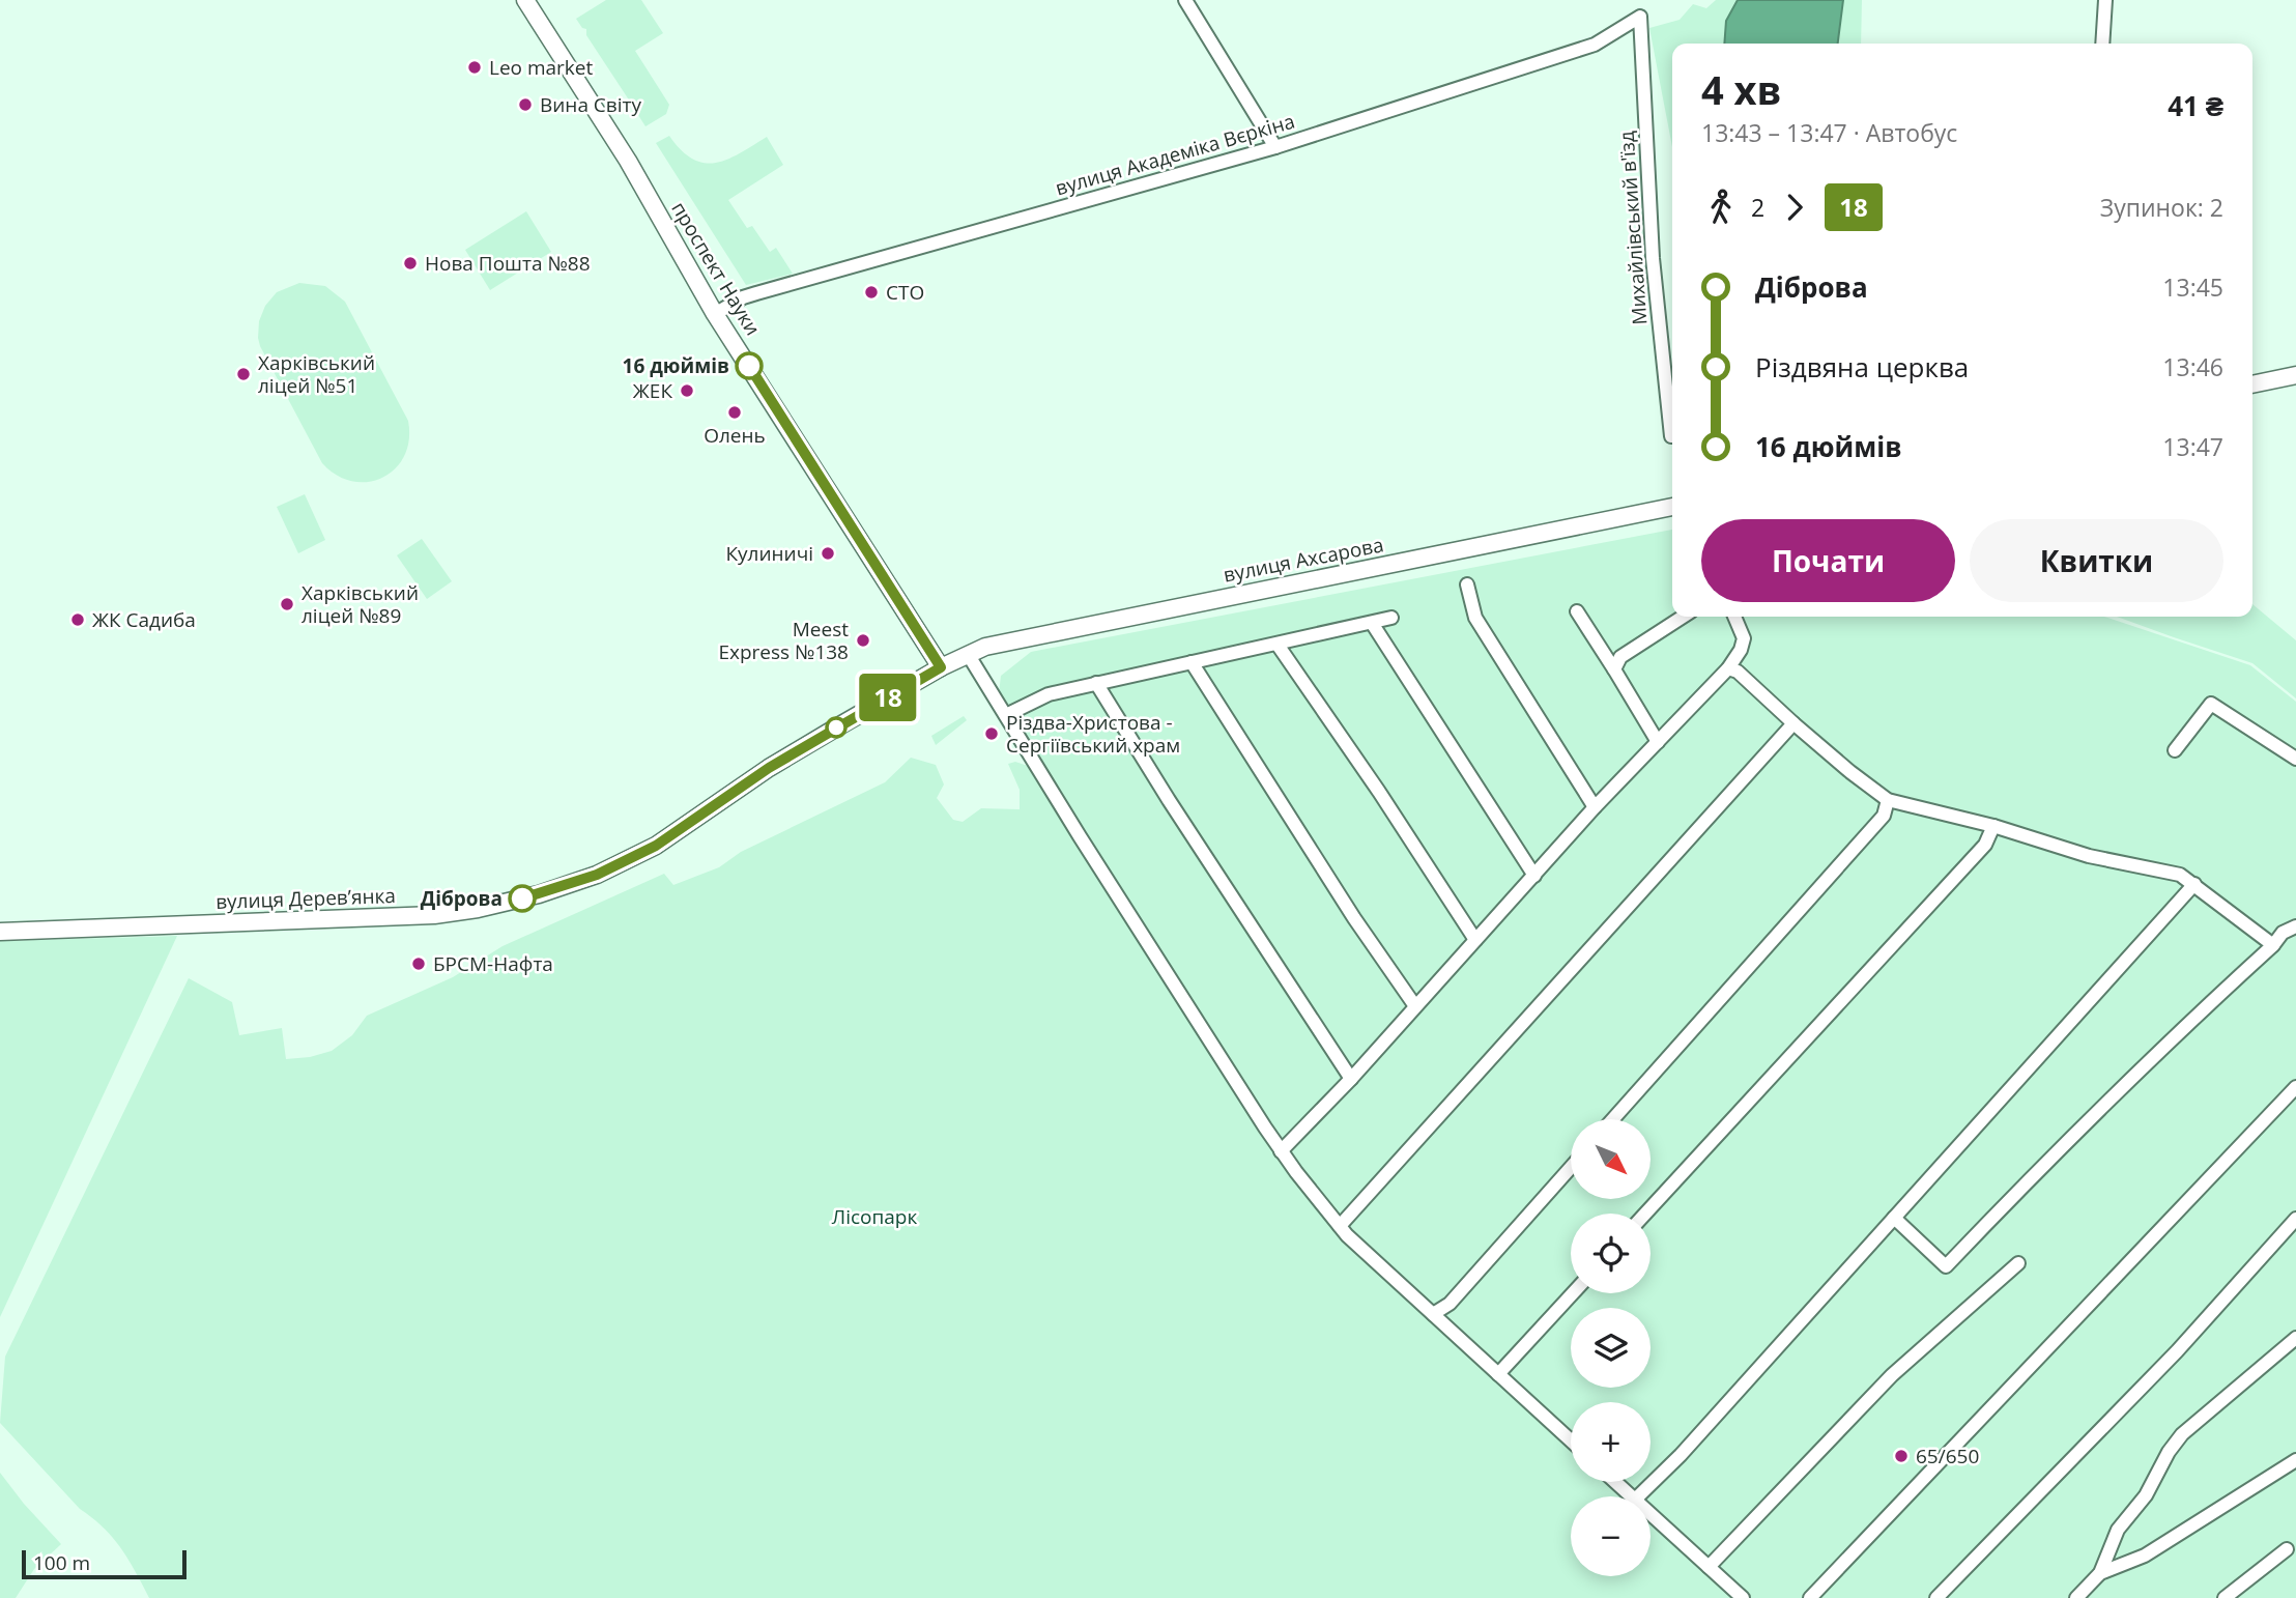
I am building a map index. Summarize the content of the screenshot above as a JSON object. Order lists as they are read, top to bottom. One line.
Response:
{"streets":{"main road":["проспект Науки","вулиця Ахсарова","вулиця Дерев’янка"],"street":["вулиця Академіка Вєркіна","Михайлівський в'їзд"]},"crossings":[["вулиця Академіка Вєркіна","Михайлівський в'їзд"],["вулиця Академіка Вєркіна","проспект Науки"],["проспект Науки","вулиця Ахсарова"],["проспект Науки","вулиця Дерев’янка"],["вулиця Ахсарова","вулиця Дерев’янка"]],"parks":["Лісопарк"],"places":["Leo market","Вина Світу","Нова Пошта №88","СТО","16 дюймів","Харківський ліцей №51","ЖЕК","Олень","Кулиничі","Харківський ліцей №89","ЖК Садиба","Meest Express №138","Різдва-Христова - Сергіївський храм","Діброва","БРСМ-Нафта","65/650"],"lines":["bus line 18"],"scale_bar":"100 m","north":"bottom right","page":{"on_map":"18","heading":["4 хв","13:43 – 13:47 · Автобус","41 ₴"],"legs":["2","18","Зупинок: 2"],"list":[{"name":"Діброва","value":"13:45"},{"name":"Різдвяна церква","value":"13:46"},{"name":"16 дюймів","value":"13:47"}],"buttons":["Почати","Квитки"],"map_buttons":["+","−"],"scale":"100 m"}}
